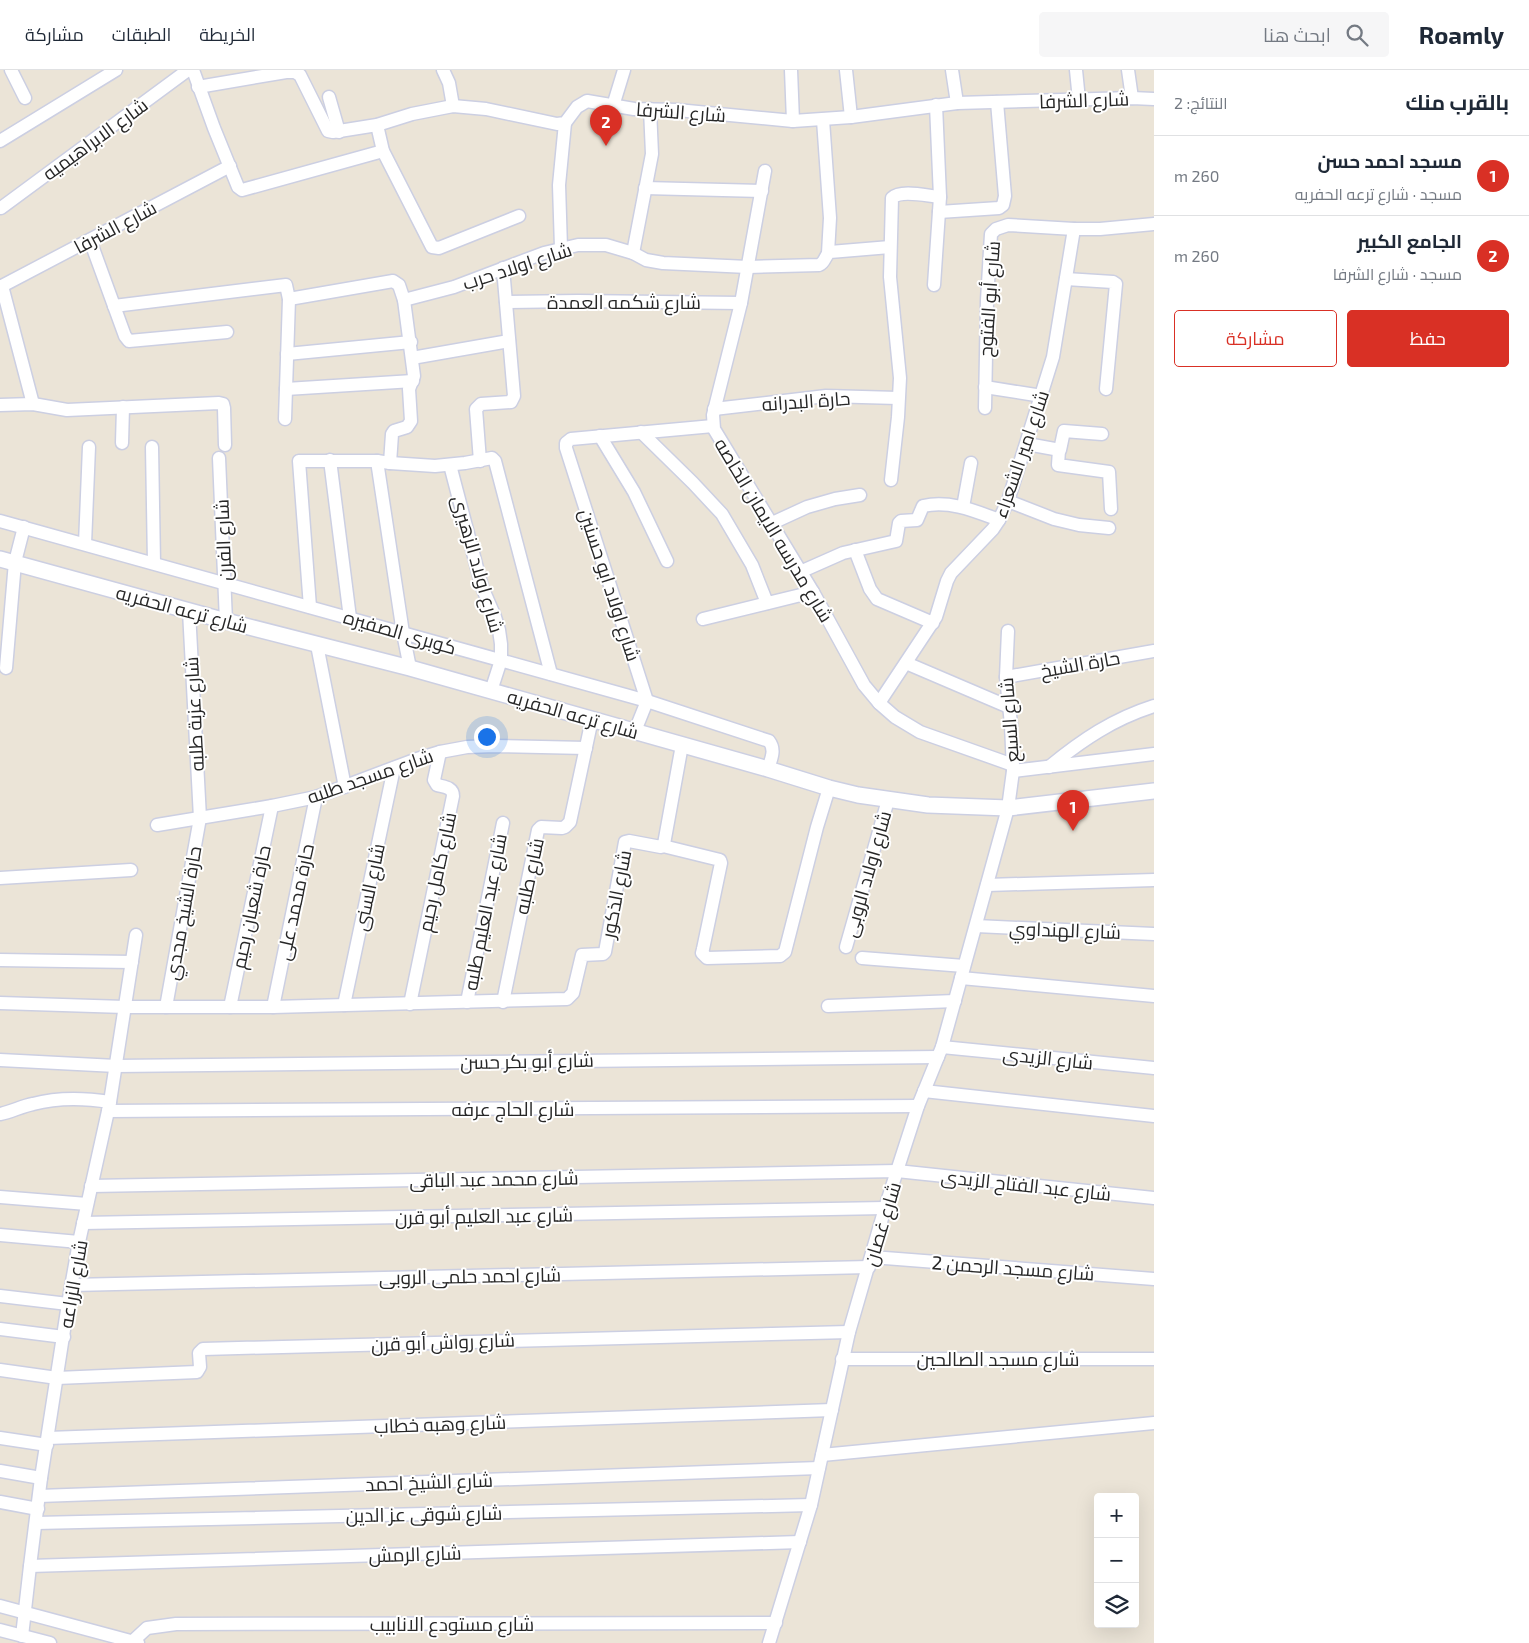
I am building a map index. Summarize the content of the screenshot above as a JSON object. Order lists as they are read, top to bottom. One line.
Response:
{"streets":{"street":["شارع الشرفا","شارع الابراهيميه","شارع اولاد حرب","شارع أبو الفتوح","شارع شكمه العمدة","حارة البدرانه","شارع امير الشعراء","شارع مدرسه الايمان الخاصه","شارع الفرن","شارع اولاد الزهيرى","شارع اولاد ابو حسنين","شارع ترعه الحفريه","كوبرى الصفيره","حارة الشيخ","شارع عزبة طلبه","شارع السبع","شارع مسجد طلبه","شارع كامل رحيم","شارع اولاد الروبى","شارع طلبه","شارع السنى","شارع الذكور","حارة محمد على","حارة شعبان رحيم","شارع عبد العليم طلبه","حارة الشيخ مجدي","شارع الهنداوي","شارع الزيدى","شارع أبو بكر حسن","شارع الحاج عرفه","شارع محمد عبد الباقى","شارع عبد الفتاح الزيدى","شارع عبد العليم أبو قرن","شارع غصان","شارع مسجد الرحمن 2","شارع احمد حلمى الروبى","شارع الزراعه","شارع رواش أبو قرن","شارع مسجد الصالحين","شارع وهبه خطاب","شارع الشيخ احمد","شارع شوقى عز الدين","شارع الرمش","شارع مستودع الانابيب"]},"crossings":[["شارع اولاد حرب","شارع مدرسه الايمان الخاصه"],["شارع أبو الفتوح","شارع امير الشعراء"],["شارع شكمه العمدة","شارع مدرسه الايمان الخاصه"],["حارة البدرانه","شارع مدرسه الايمان الخاصه"],["شارع امير الشعراء","شارع مدرسه الايمان الخاصه"],["شارع مدرسه الايمان الخاصه","شارع السبع"],["شارع الفرن","شارع ترعه الحفريه"],["شارع الفرن","كوبرى الصفيره"],["شارع اولاد الزهيرى","شارع ترعه الحفريه"],["شارع اولاد الزهيرى","كوبرى الصفيره"],["شارع اولاد ابو حسنين","كوبرى الصفيره"],["شارع ترعه الحفريه","كوبرى الصفيره"],["شارع ترعه الحفريه","شارع عزبة طلبه"],["شارع ترعه الحفريه","شارع السبع"],["شارع ترعه الحفريه","شارع اولاد الروبى"],["شارع ترعه الحفريه","شارع طلبه"],["شارع ترعه الحفريه","شارع الذكور"],["شارع ترعه الحفريه","شارع غصان"],["حارة الشيخ","شارع السبع"],["شارع عزبة طلبه","شارع مسجد طلبه"],["شارع عزبة طلبه","حارة الشيخ مجدي"],["شارع السبع","شارع غصان"],["شارع مسجد طلبه","شارع كامل رحيم"],["شارع مسجد طلبه","شارع طلبه"],["شارع مسجد طلبه","شارع السنى"],["شارع مسجد طلبه","حارة محمد على"],["شارع مسجد طلبه","حارة شعبان رحيم"],["شارع مسجد طلبه","حارة الشيخ مجدي"],["شارع طلبه","شارع الذكور"],["شارع الهنداوي","شارع غصان"],["شارع الزيدى","شارع أبو بكر حسن"],["شارع الزيدى","شارع غصان"],["شارع أبو بكر حسن","شارع غصان"],["شارع أبو بكر حسن","شارع الزراعه"],["شارع الحاج عرفه","شارع غصان"],["شارع الحاج عرفه","شارع الزراعه"],["شارع محمد عبد الباقى","شارع عبد الفتاح الزيدى"],["شارع محمد عبد الباقى","شارع غصان"],["شارع محمد عبد الباقى","شارع الزراعه"],["شارع عبد الفتاح الزيدى","شارع غصان"],["شارع عبد العليم أبو قرن","شارع غصان"],["شارع عبد العليم أبو قرن","شارع الزراعه"],["شارع غصان","شارع مسجد الرحمن 2"],["شارع غصان","شارع احمد حلمى الروبى"],["شارع غصان","شارع رواش أبو قرن"],["شارع غصان","شارع مسجد الصالحين"],["شارع غصان","شارع وهبه خطاب"],["شارع غصان","شارع الشيخ احمد"],["شارع غصان","شارع شوقى عز الدين"],["شارع غصان","شارع الرمش"],["شارع غصان","شارع مستودع الانابيب"],["شارع مسجد الرحمن 2","شارع احمد حلمى الروبى"],["شارع احمد حلمى الروبى","شارع الزراعه"],["شارع الزراعه","شارع رواش أبو قرن"],["شارع الزراعه","شارع وهبه خطاب"],["شارع الزراعه","شارع الشيخ احمد"],["شارع الزراعه","شارع شوقى عز الدين"],["شارع الزراعه","شارع الرمش"]],"page":{"header":"Roamly","search":"ابحث هنا","nav":["الخريطة","الطبقات","مشاركة"],"heading":["بالقرب منك","النتائج: 2"],"pins":["2","1"],"list":[{"mark":"1","name":"مسجد احمد حسن","note":"مسجد · شارع ترعه الحفريه","value":"260 m"},{"mark":"2","name":"الجامع الكبير","note":"مسجد · شارع الشرفا","value":"260 m"}],"buttons":["حفظ","مشاركة"],"map_buttons":["+","−"]}}
